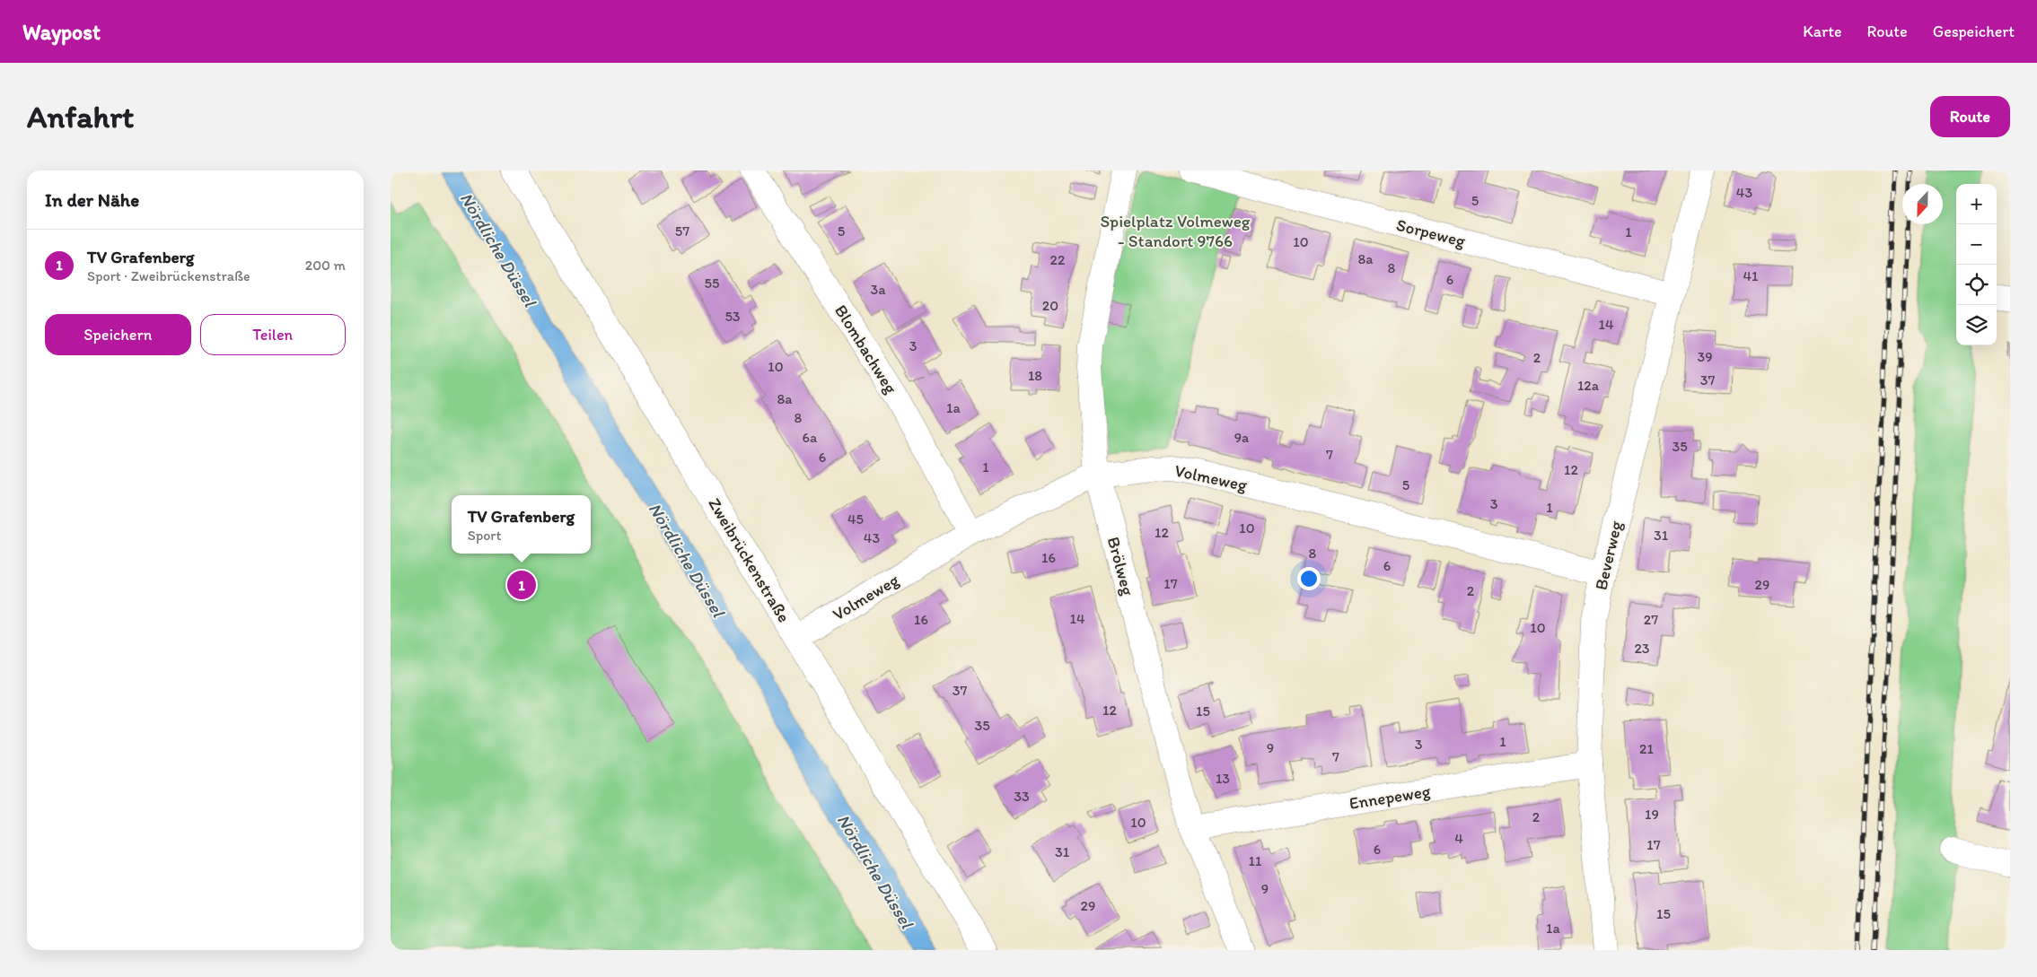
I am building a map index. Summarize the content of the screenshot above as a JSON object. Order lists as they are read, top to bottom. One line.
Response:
{"streets":{"street":["Sorpeweg","Blombachweg","Volmeweg","Beverweg","Zweibrückenstraße","Brölweg","Ennepeweg"]},"crossings":[["Sorpeweg","Beverweg"],["Blombachweg","Volmeweg"],["Volmeweg","Beverweg"],["Volmeweg","Zweibrückenstraße"],["Volmeweg","Brölweg"],["Beverweg","Ennepeweg"],["Brölweg","Ennepeweg"]],"water":["Nördliche Düssel"],"parks":["Spielplatz Volmeweg - Standort 9766"],"house_numbers":["43","5","57","5","1","10","8a","22","8","41","6","55","3a","20","53","14","3","39","2","10","18","37","12a","8a","1a","8","6a","9a","35","7","6","1","12","5","3","1","45","10","12","31","43","8","16","6","17","29","2","14","16","27","10","23","37","12","15","35","1","3","9","21","7","13","33","19","2","10","4","17","6","31","11","9","29","15","1a"],"north":"bottom","page":{"header":"Waypost","nav":["Karte","Route","Gespeichert"],"buttons":["Route",["Speichern","Teilen"]],"title":"Anfahrt","heading":"In der Nähe","map_buttons":["+","−"],"list":[{"mark":"1","name":"TV Grafenberg","note":"Sport · Zweibrückenstraße","value":"200 m"}],"popup":["TV Grafenberg","Sport"],"pins":"1"}}
